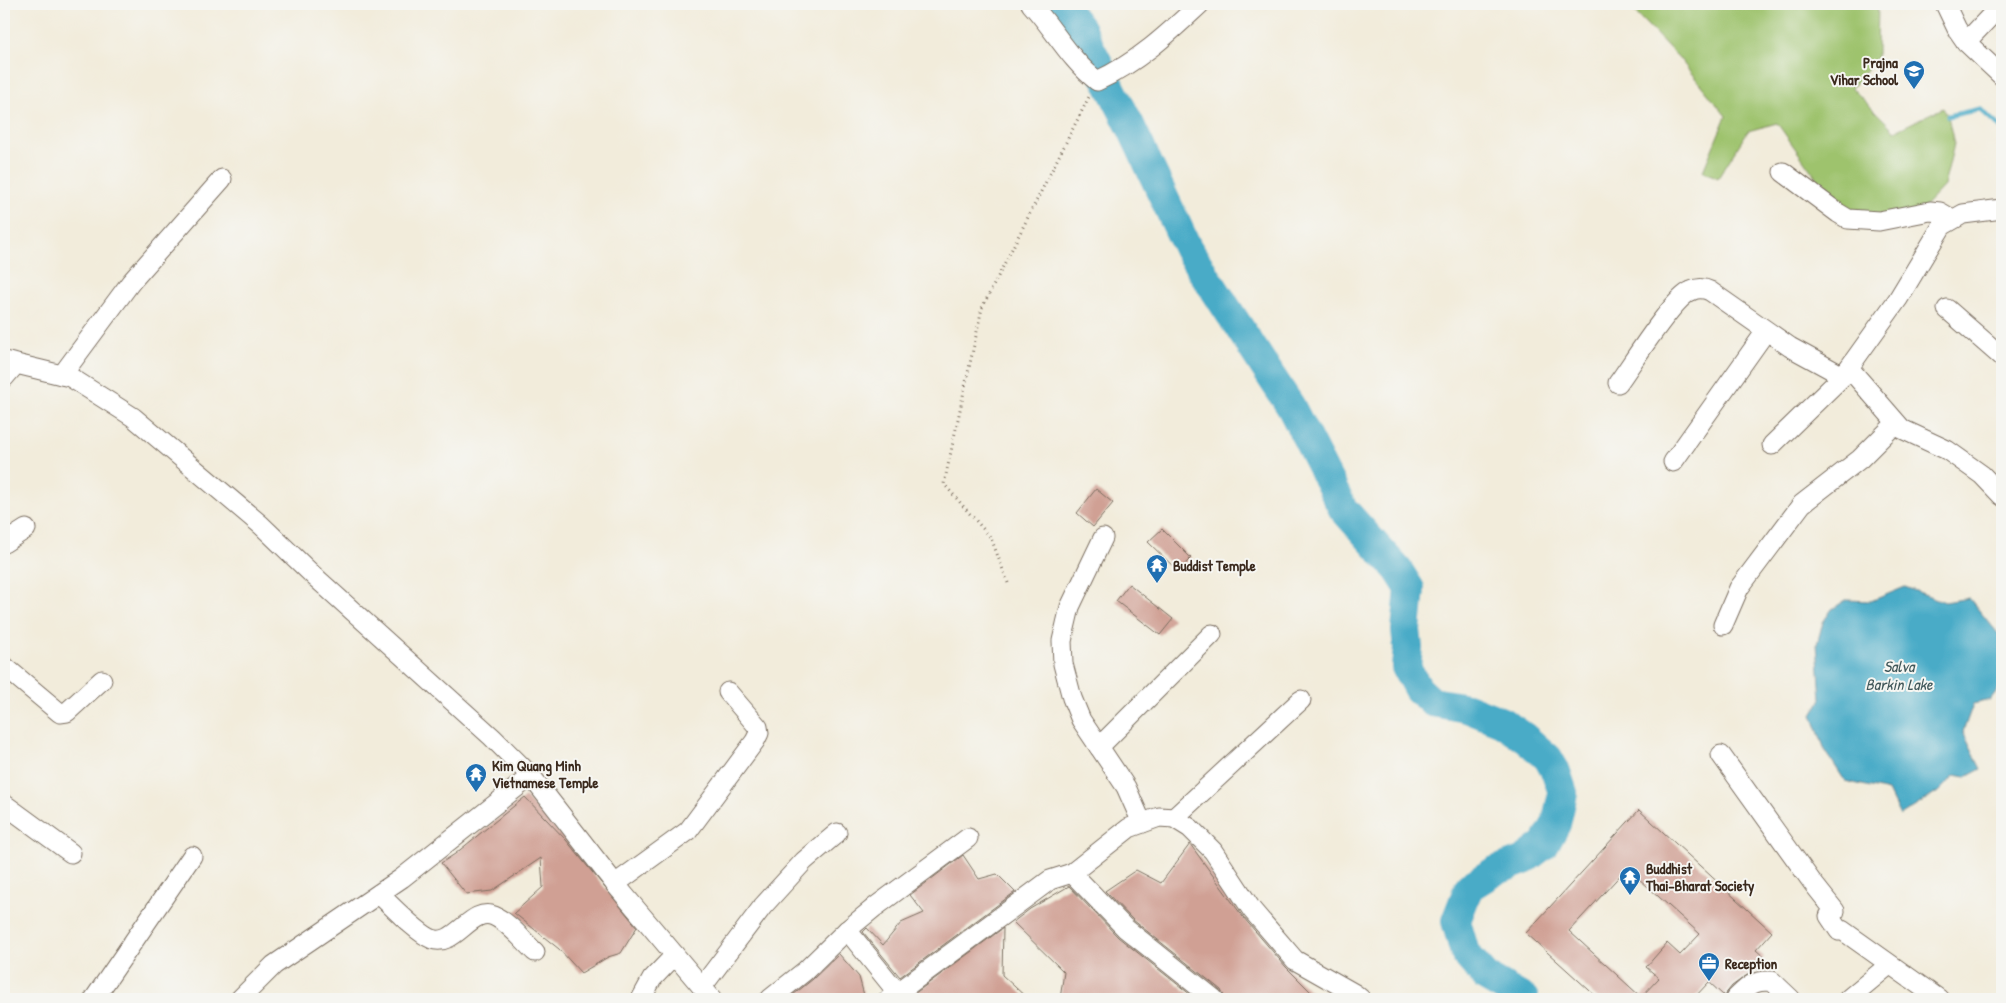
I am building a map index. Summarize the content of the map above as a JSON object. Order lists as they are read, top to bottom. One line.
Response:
{"water":["Salva Barkin Lake"],"places":{"school or university":["Prajna Vihar School"],"temple":["Buddist Temple","Kim Quang Minh Vietnamese Temple","Buddhist Thai-Bharat Society"],"office":["Reception"]}}
